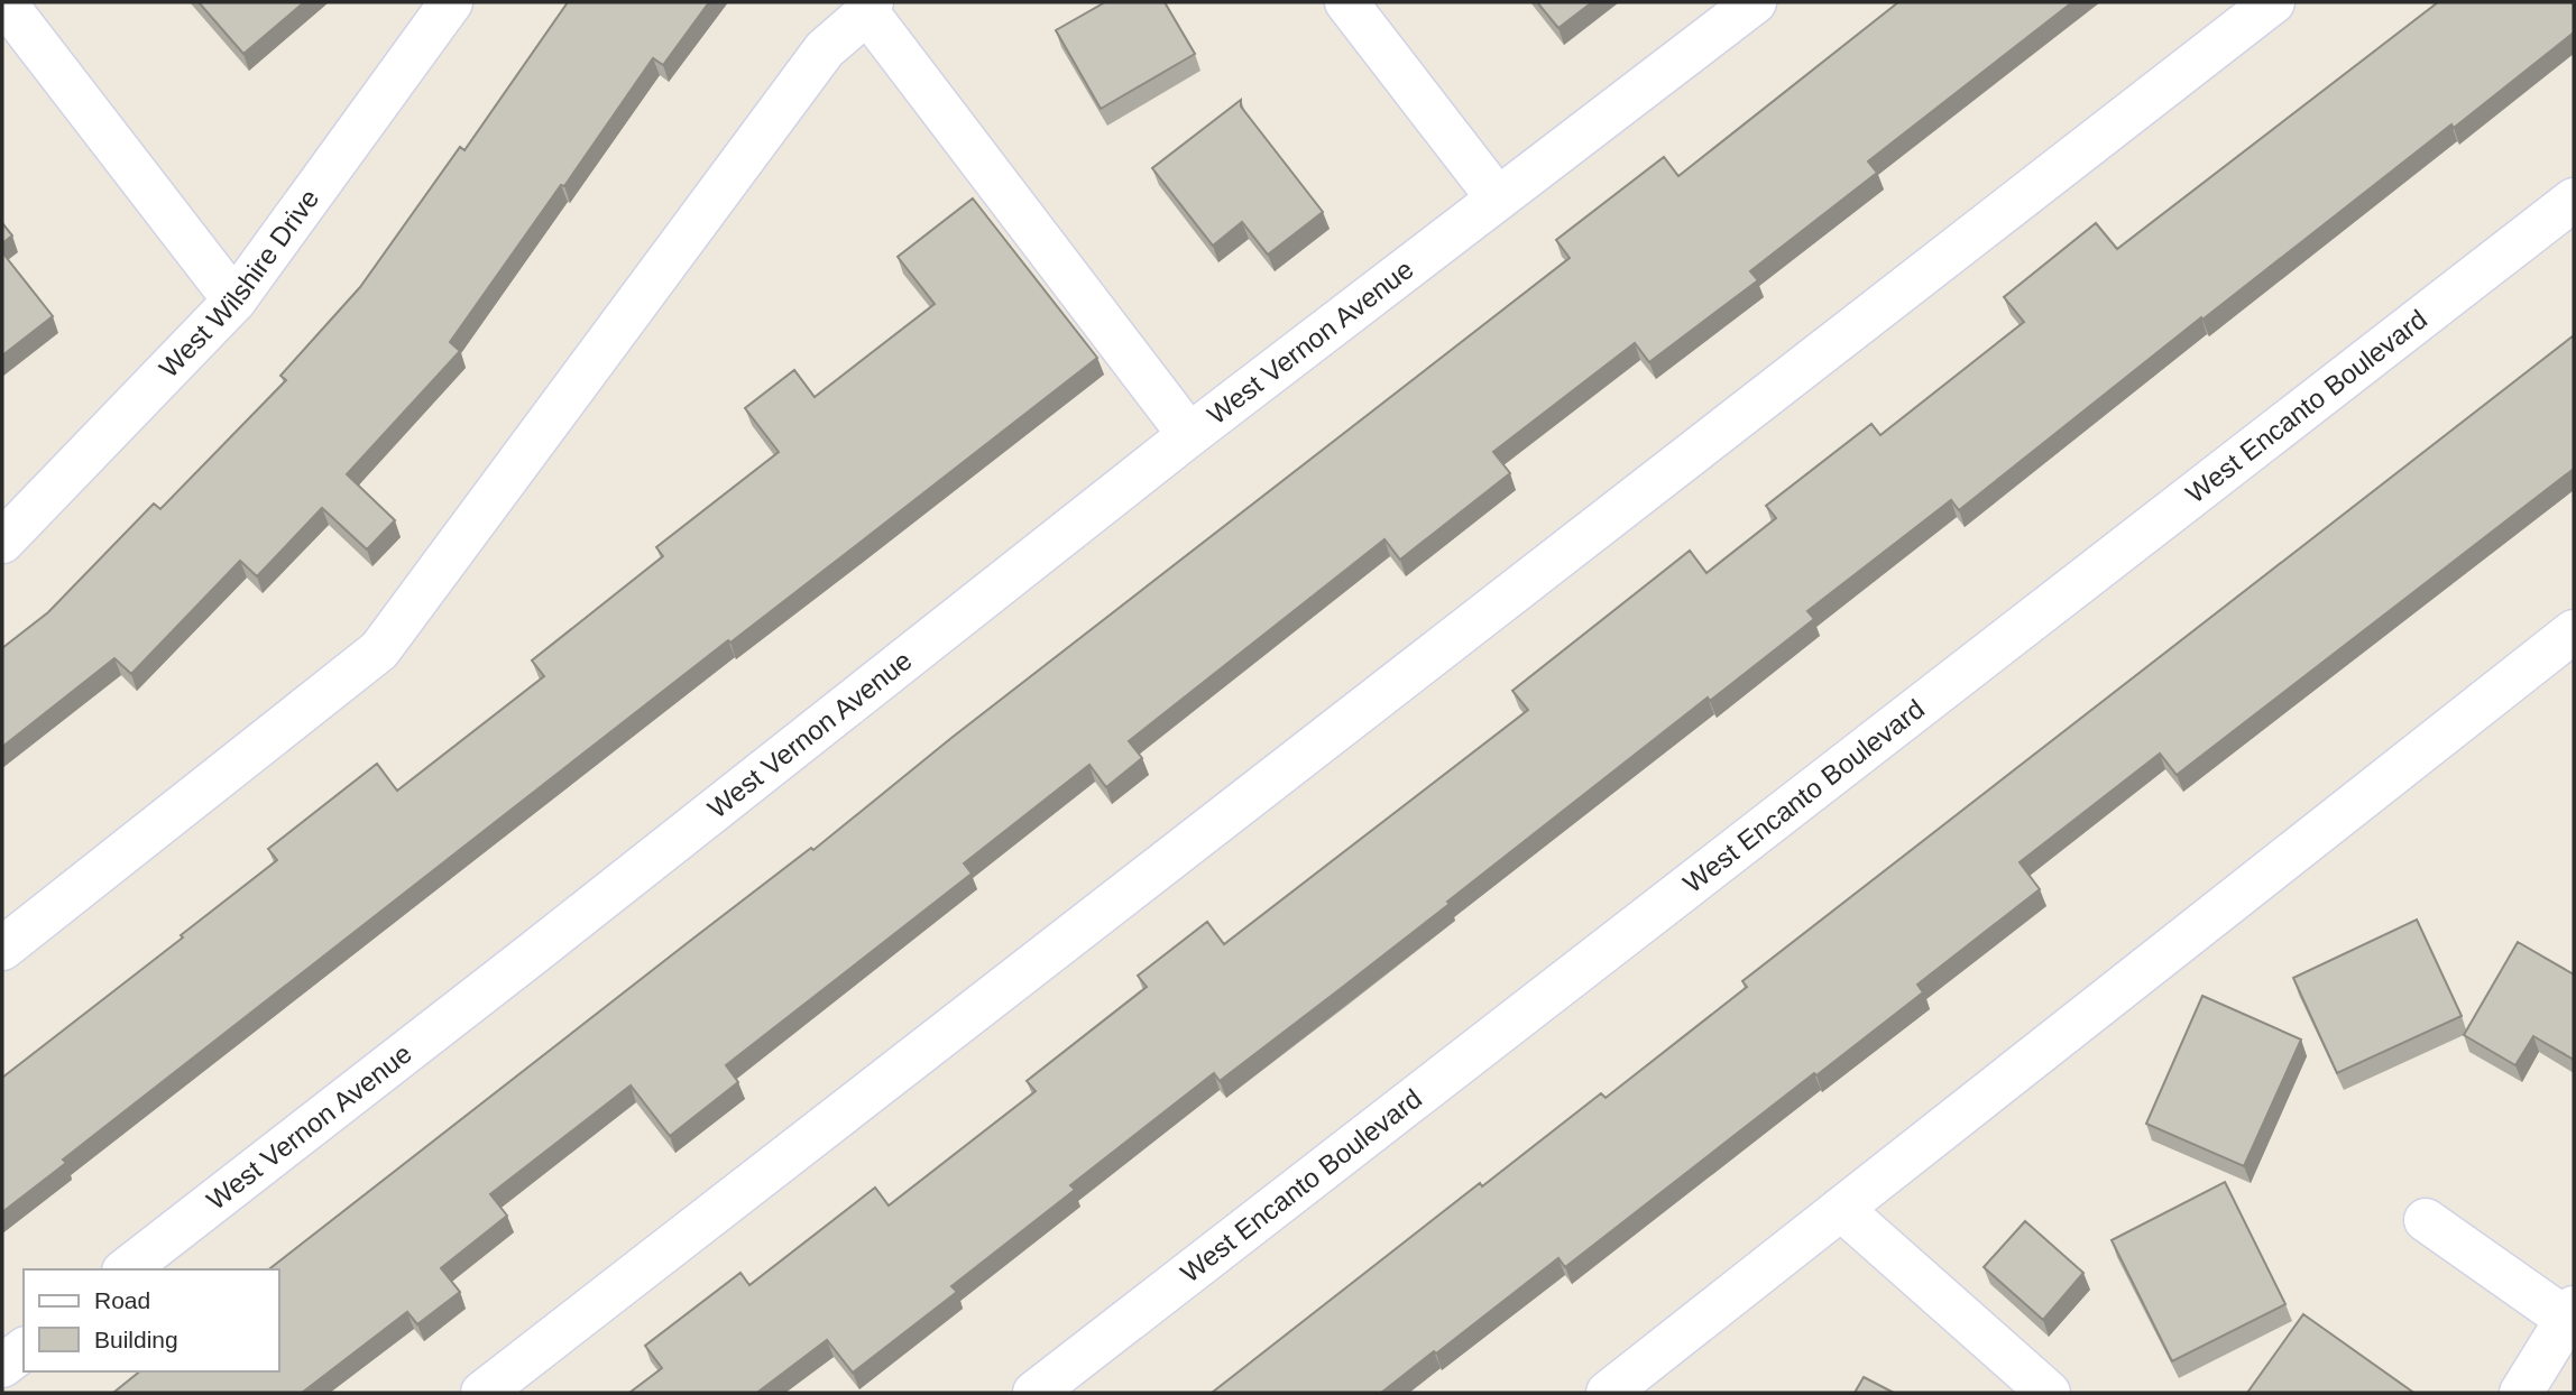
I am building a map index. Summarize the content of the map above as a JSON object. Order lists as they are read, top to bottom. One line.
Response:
{"streets":{"street":["West Wilshire Drive","West Vernon Avenue","West Encanto Boulevard"]},"legend":["Road","Building"]}
